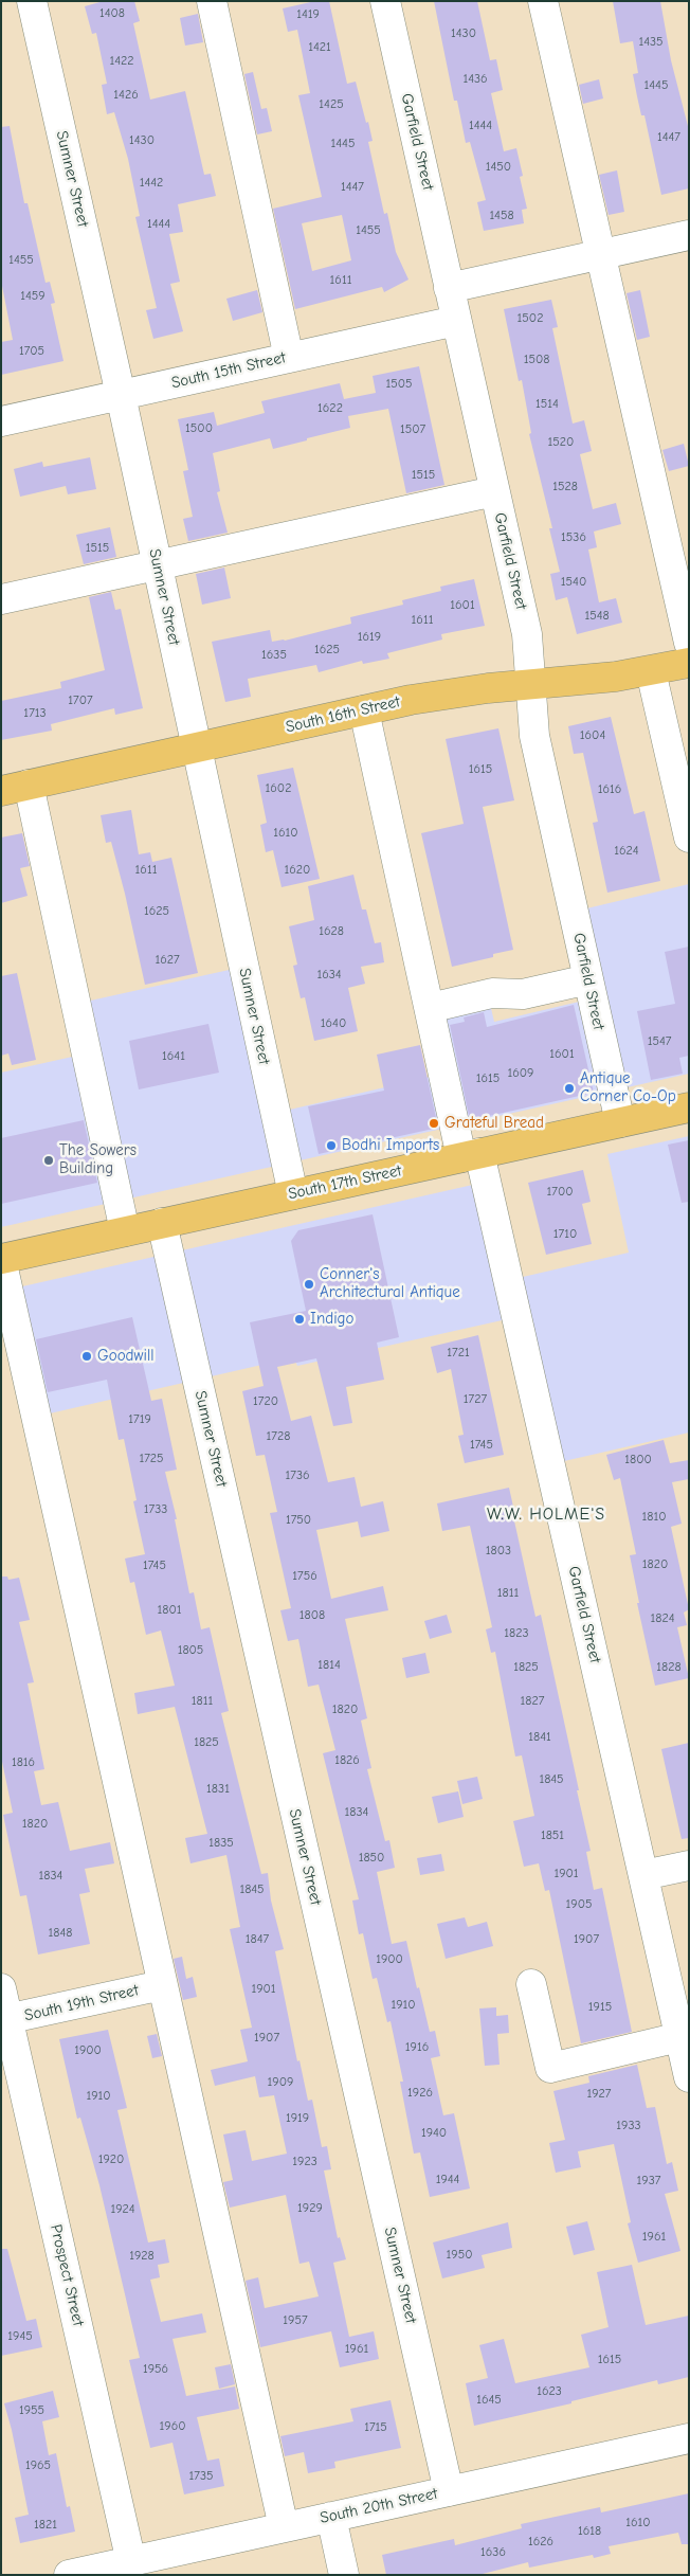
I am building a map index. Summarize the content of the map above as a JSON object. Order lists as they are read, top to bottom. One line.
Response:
{"streets":{"main road":["South 16th Street","South 17th Street"],"street":["Garfield Street","Sumner Street","South 15th Street","South 19th Street","Prospect Street","South 20th Street"]},"crossings":[["Garfield Street","South 15th Street"],["Garfield Street","South 16th Street"],["Garfield Street","South 17th Street"],["Sumner Street","South 15th Street"],["Sumner Street","South 16th Street"],["Sumner Street","South 17th Street"],["Sumner Street","South 20th Street"],["South 19th Street","Prospect Street"],["Prospect Street","South 20th Street"]],"districts":["W.W. HOLME'S"],"places":["Antique Corner Co-Op","Grateful Bread","Bodhi Imports","The Sowers Building","Conner's Architectural Antique","Indigo","Goodwill"],"house_numbers":["1408","1419","1430","1435","1421","1422","1436","1445","1426","1425","1444","1447","1430","1445","1450","1442","1447","1458","1444","1455","1455","1611","1459","1502","1705","1508","1505","1514","1622","1500","1507","1520","1515","1528","1536","1515","1540","1601","1548","1611","1619","1625","1635","1707","1713","1604","1615","1602","1616","1610","1624","1611","1620","1625","1628","1627","1634","1640","1547","1601","1641","1609","1615","1700","1710","1721","1727","1720","1719","1728","1745","1725","1800","1736","1733","1810","1750","1803","1820","1745","1756","1811","1801","1808","1824","1823","1805","1814","1825","1828","1811","1827","1820","1841","1825","1826","1816","1845","1831","1834","1820","1851","1835","1850","1901","1834","1845","1905","1848","1847","1907","1900","1901","1910","1915","1907","1916","1900","1909","1926","1927","1910","1919","1933","1940","1920","1923","1944","1937","1929","1924","1961","1950","1928","1957","1945","1961","1615","1956","1623","1645","1955","1960","1715","1965","1735","1610","1821","1618","1626","1636"]}
